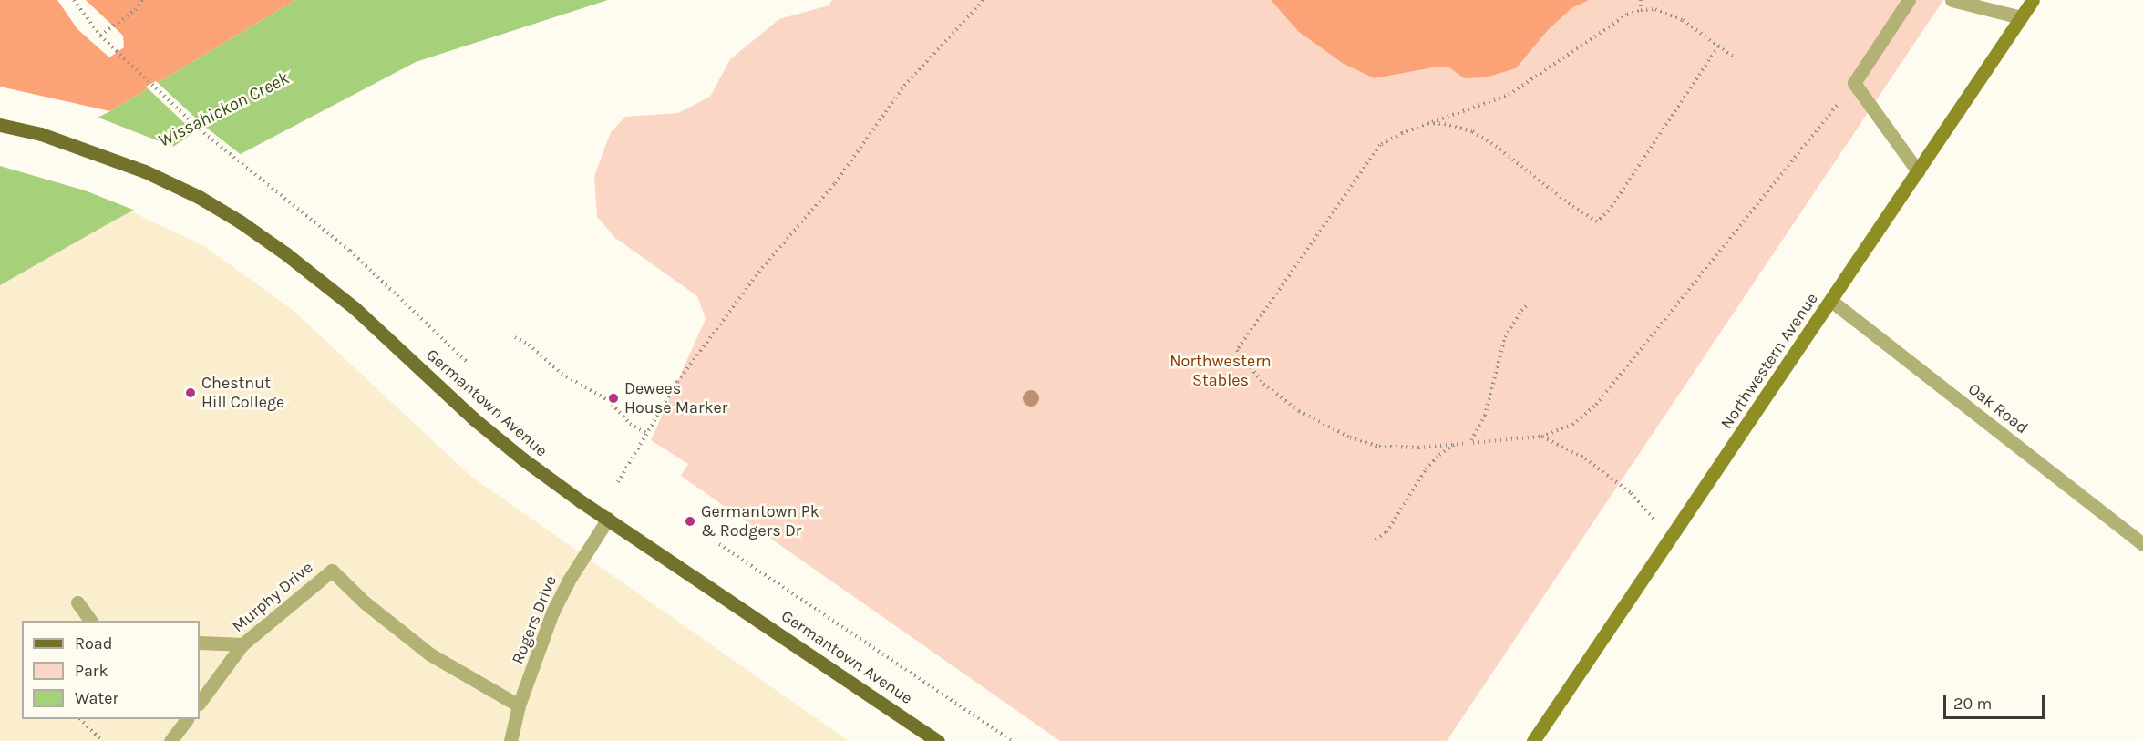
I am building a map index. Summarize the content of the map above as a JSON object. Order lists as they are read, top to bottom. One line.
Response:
{"streets":{"main road":["Germantown Avenue"],"street":["Northwestern Avenue","Oak Road","Murphy Drive","Rogers Drive"]},"crossings":[["Northwestern Avenue","Oak Road"],["Germantown Avenue","Rogers Drive"],["Murphy Drive","Rogers Drive"]],"water":["Wissahickon Creek"],"parks":["Northwestern Stables"],"places":["Chestnut Hill College","Dewees House Marker","Germantown Pk & Rodgers Dr"],"legend":["Road","Park","Water"],"scale_bar":"20 m"}
